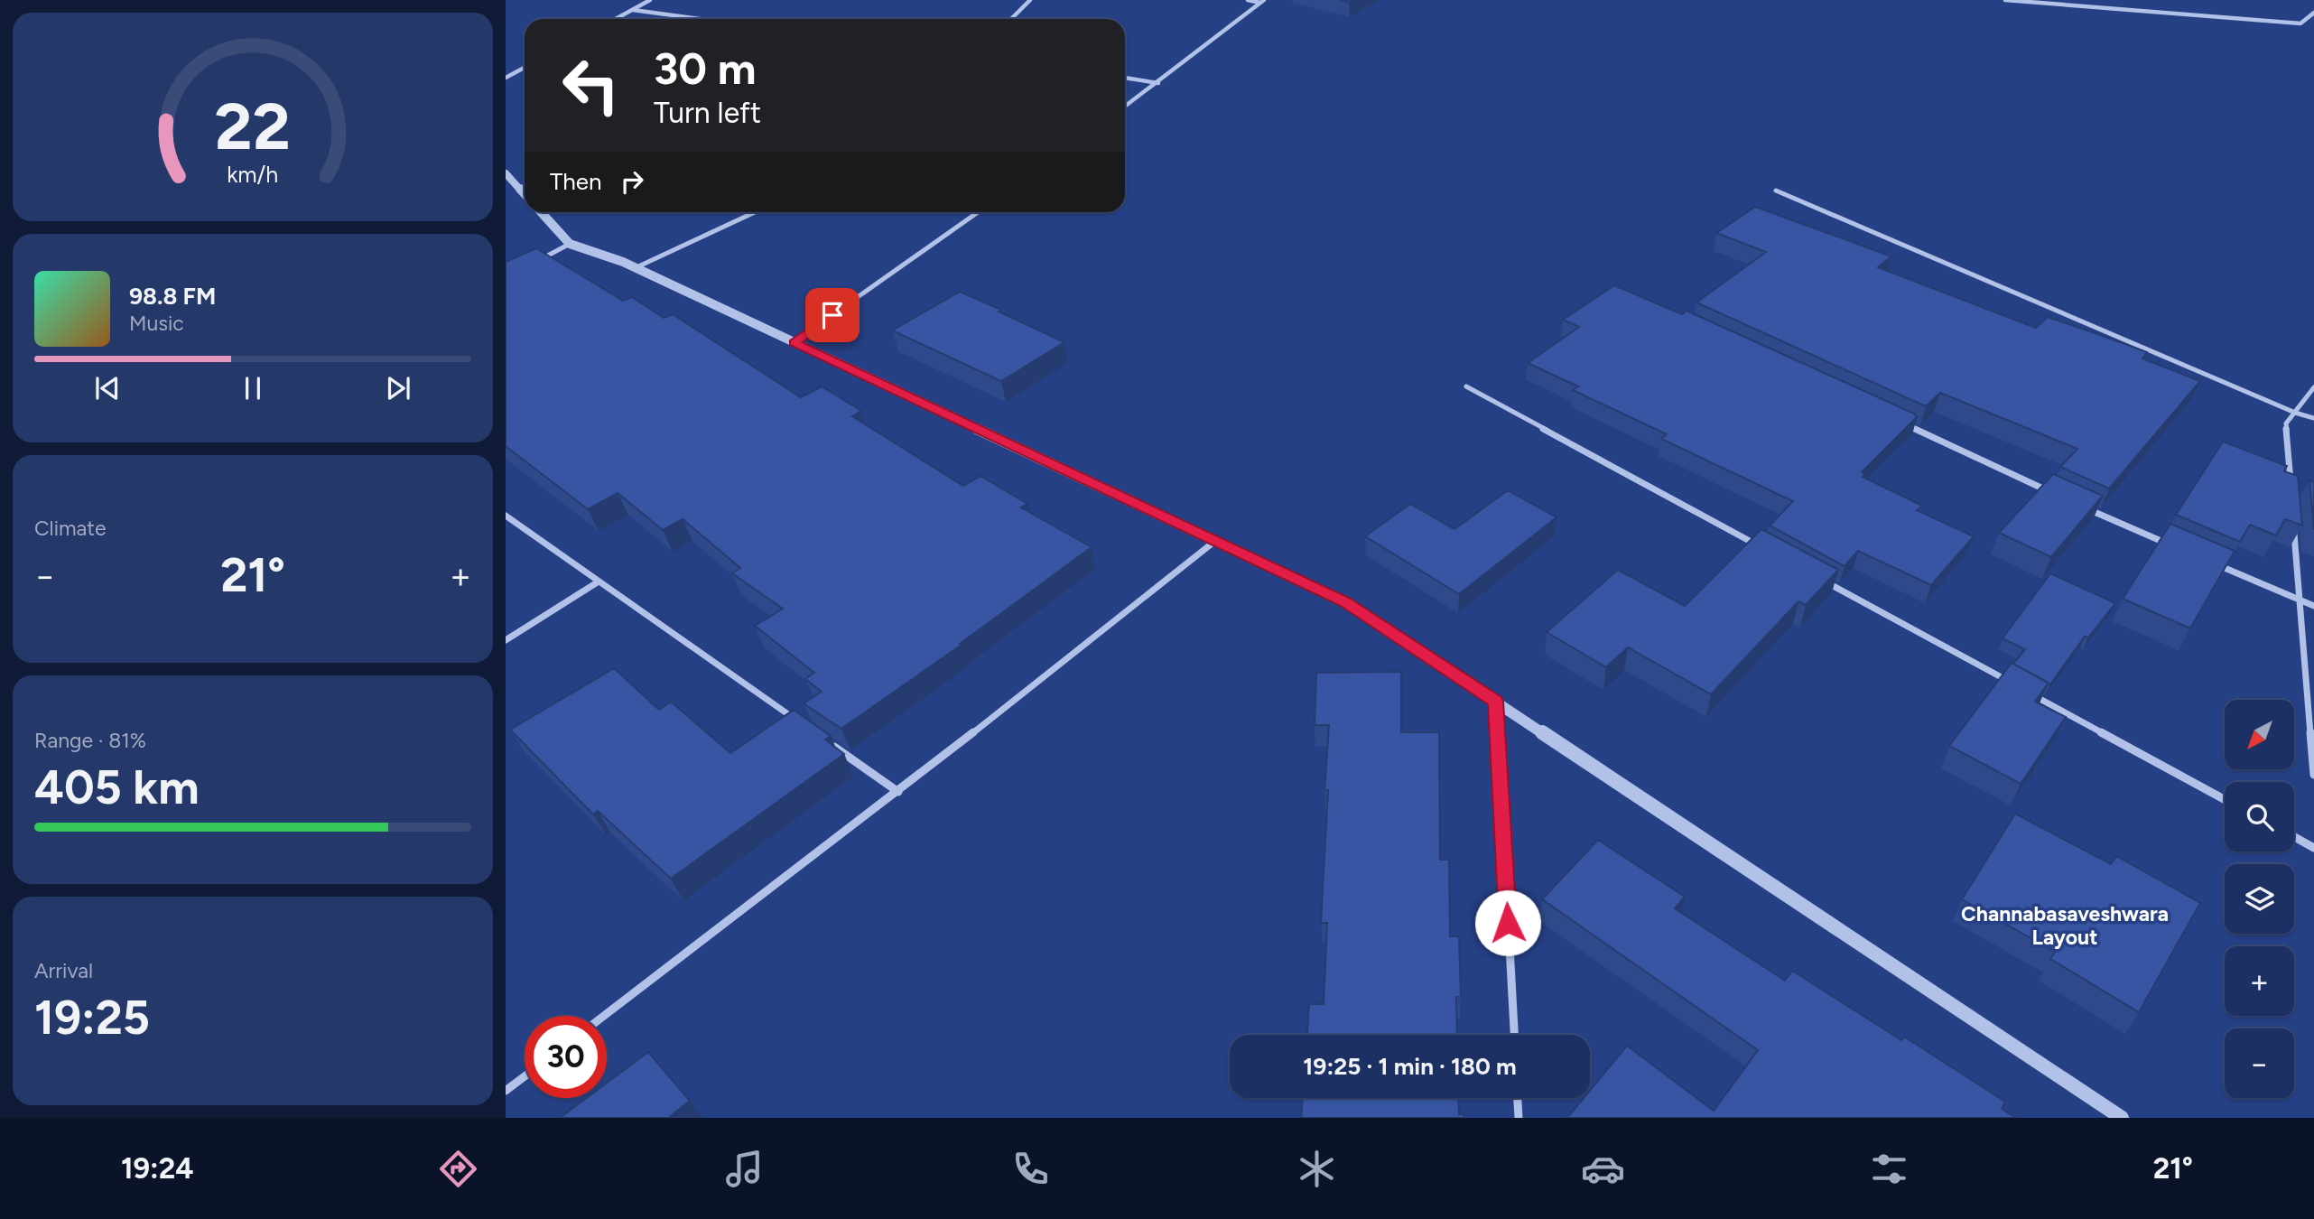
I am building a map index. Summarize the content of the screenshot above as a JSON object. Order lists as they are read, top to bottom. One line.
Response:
{"districts":["Channabasaveshwara Layout"],"north":"bottom left","page":{"turn":["30 m","Turn left"],"then":"Then","song":["98.8 FM","Music"],"tile":["Climate",["Range · 81%","405 km"],["Arrival","19:25"]],"heat":["−","21°","+"],"map_buttons":["+","−"],"limit":"30","trip":"19:25 · 1 min · 180 m","tabs":["19:24","21°"],"gauge":["22","km/h"]}}
